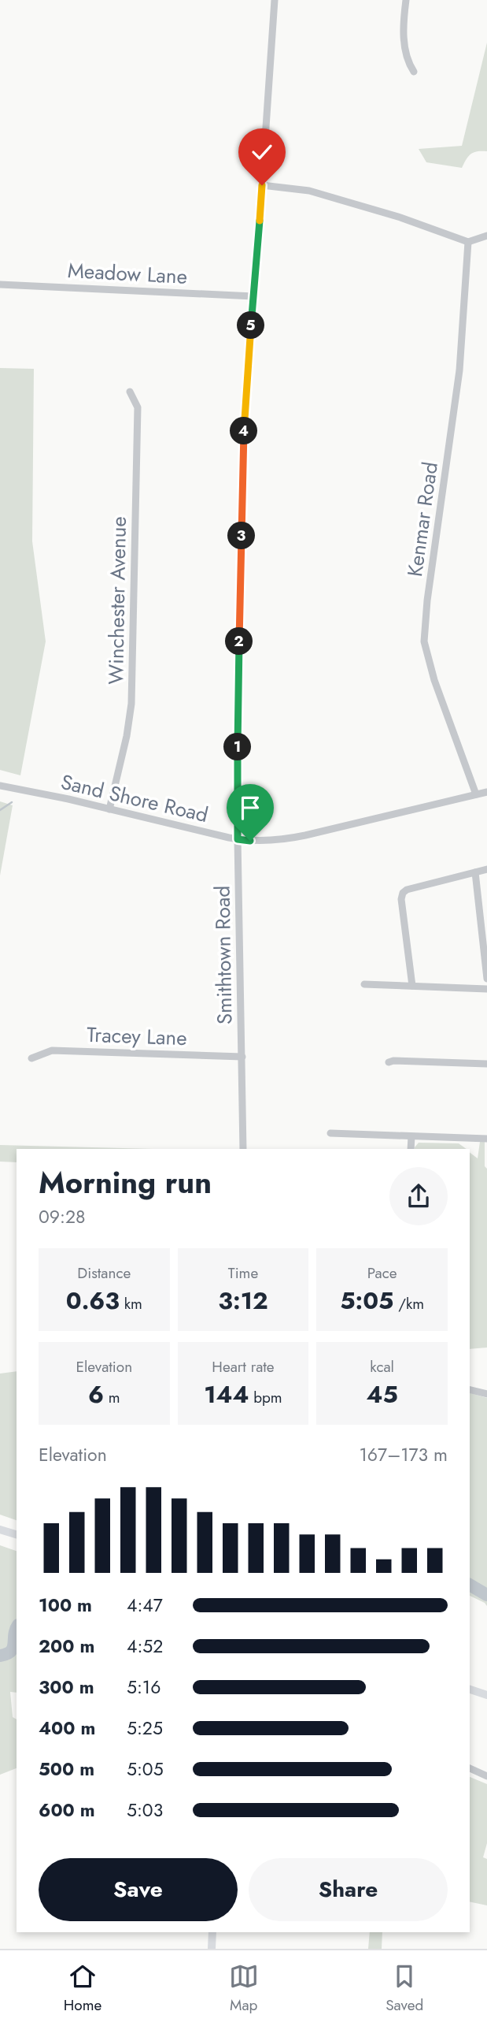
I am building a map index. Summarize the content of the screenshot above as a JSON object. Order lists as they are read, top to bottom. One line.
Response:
{"streets":{"street":["Meadow Lane","Kenmar Road","Winchester Avenue","Sand Shore Road","Smithtown Road","Tracey Lane"]},"crossings":[["Meadow Lane","Smithtown Road"],["Kenmar Road","Sand Shore Road"],["Winchester Avenue","Sand Shore Road"],["Sand Shore Road","Smithtown Road"],["Smithtown Road","Tracey Lane"]],"page":{"pins":["5","4","3","2","1"],"heading":["Morning run","09:28"],"stats":[["Distance","0.63 km"],["Time","3:12"],["Pace","5:05 /km"],["Elevation","6 m"],["Heart rate","144 bpm"],["kcal","45"]],"chart":["Elevation","167–173 m"],"list":[{"name":"100 m","note":"4:47"},{"name":"200 m","note":"4:52"},{"name":"300 m","note":"5:16"},{"name":"400 m","note":"5:25"},{"name":"500 m","note":"5:05"},{"name":"600 m","note":"5:03"}],"buttons":["Save","Share"],"tabs":["Home","Map","Saved"]}}
